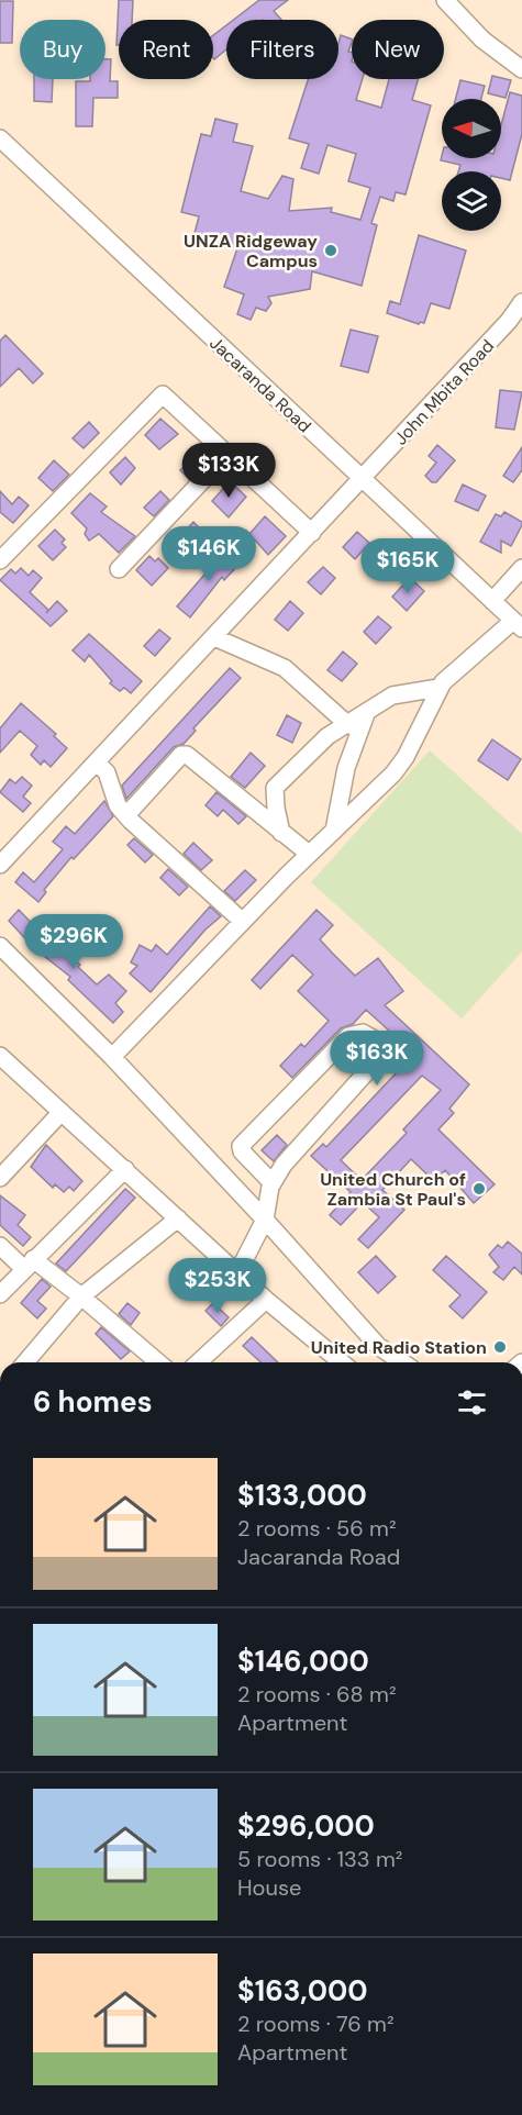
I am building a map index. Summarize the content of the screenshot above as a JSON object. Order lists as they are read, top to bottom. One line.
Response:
{"streets":{"street":["Jacaranda Road","John Mbita Road"]},"crossings":[["Jacaranda Road","John Mbita Road"]],"places":["UNZA Ridgeway Campus","United Church of Zambia St Paul's","United Radio Station"],"north":"left","page":{"chip":["Buy","Rent","Filters","New"],"price":["$133K","$146K","$165K","$296K","$163K","$253K"],"heading":"6 homes","list":[{"name":"$133,000","note":"2 rooms · 56 m² · Jacaranda Road"},{"name":"$146,000","note":"2 rooms · 68 m² · Apartment"},{"name":"$296,000","note":"5 rooms · 133 m² · House"},{"name":"$163,000","note":"2 rooms · 76 m² · Apartment"}]}}
